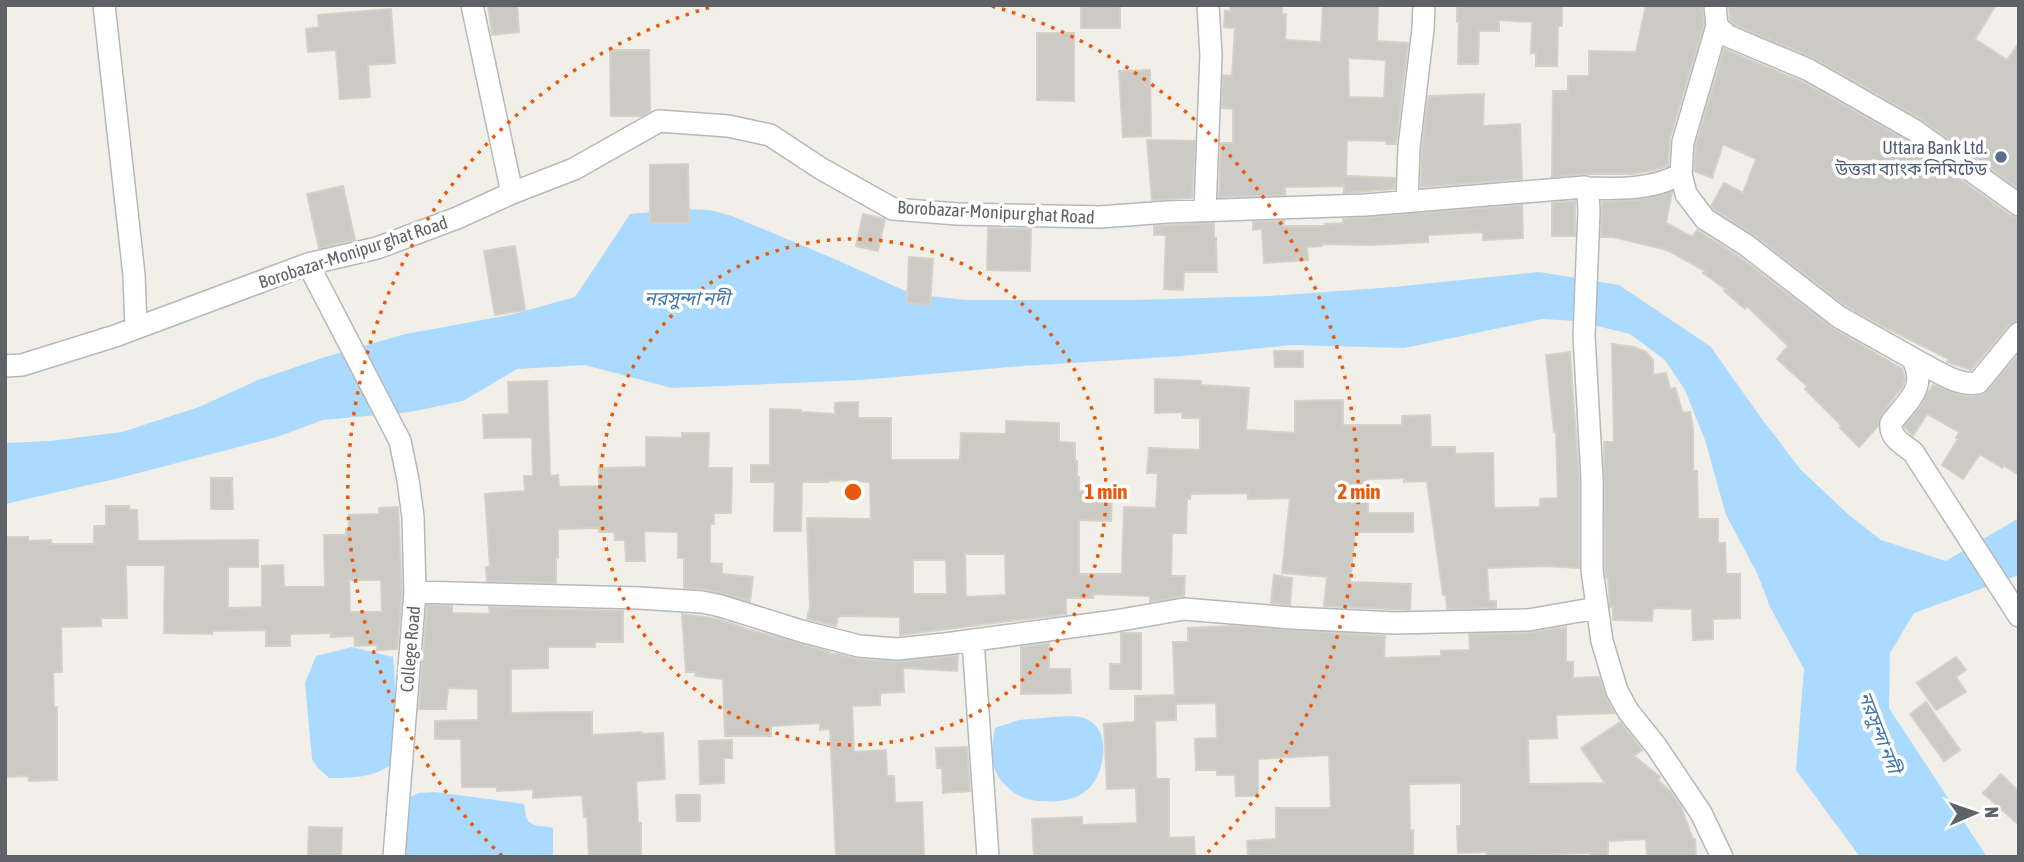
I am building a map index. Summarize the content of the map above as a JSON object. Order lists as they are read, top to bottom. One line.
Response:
{"streets":{"street":["Borobazar-Monipur ghat Road","College Road"]},"crossings":[["Borobazar-Monipur ghat Road","College Road"]],"water":["নরসুন্দা নদী"],"places":["Uttara Bank Ltd. উত্তরা ব্যাংক লিমিটেড"],"north":"right","rings":["1 min","2 min"]}
